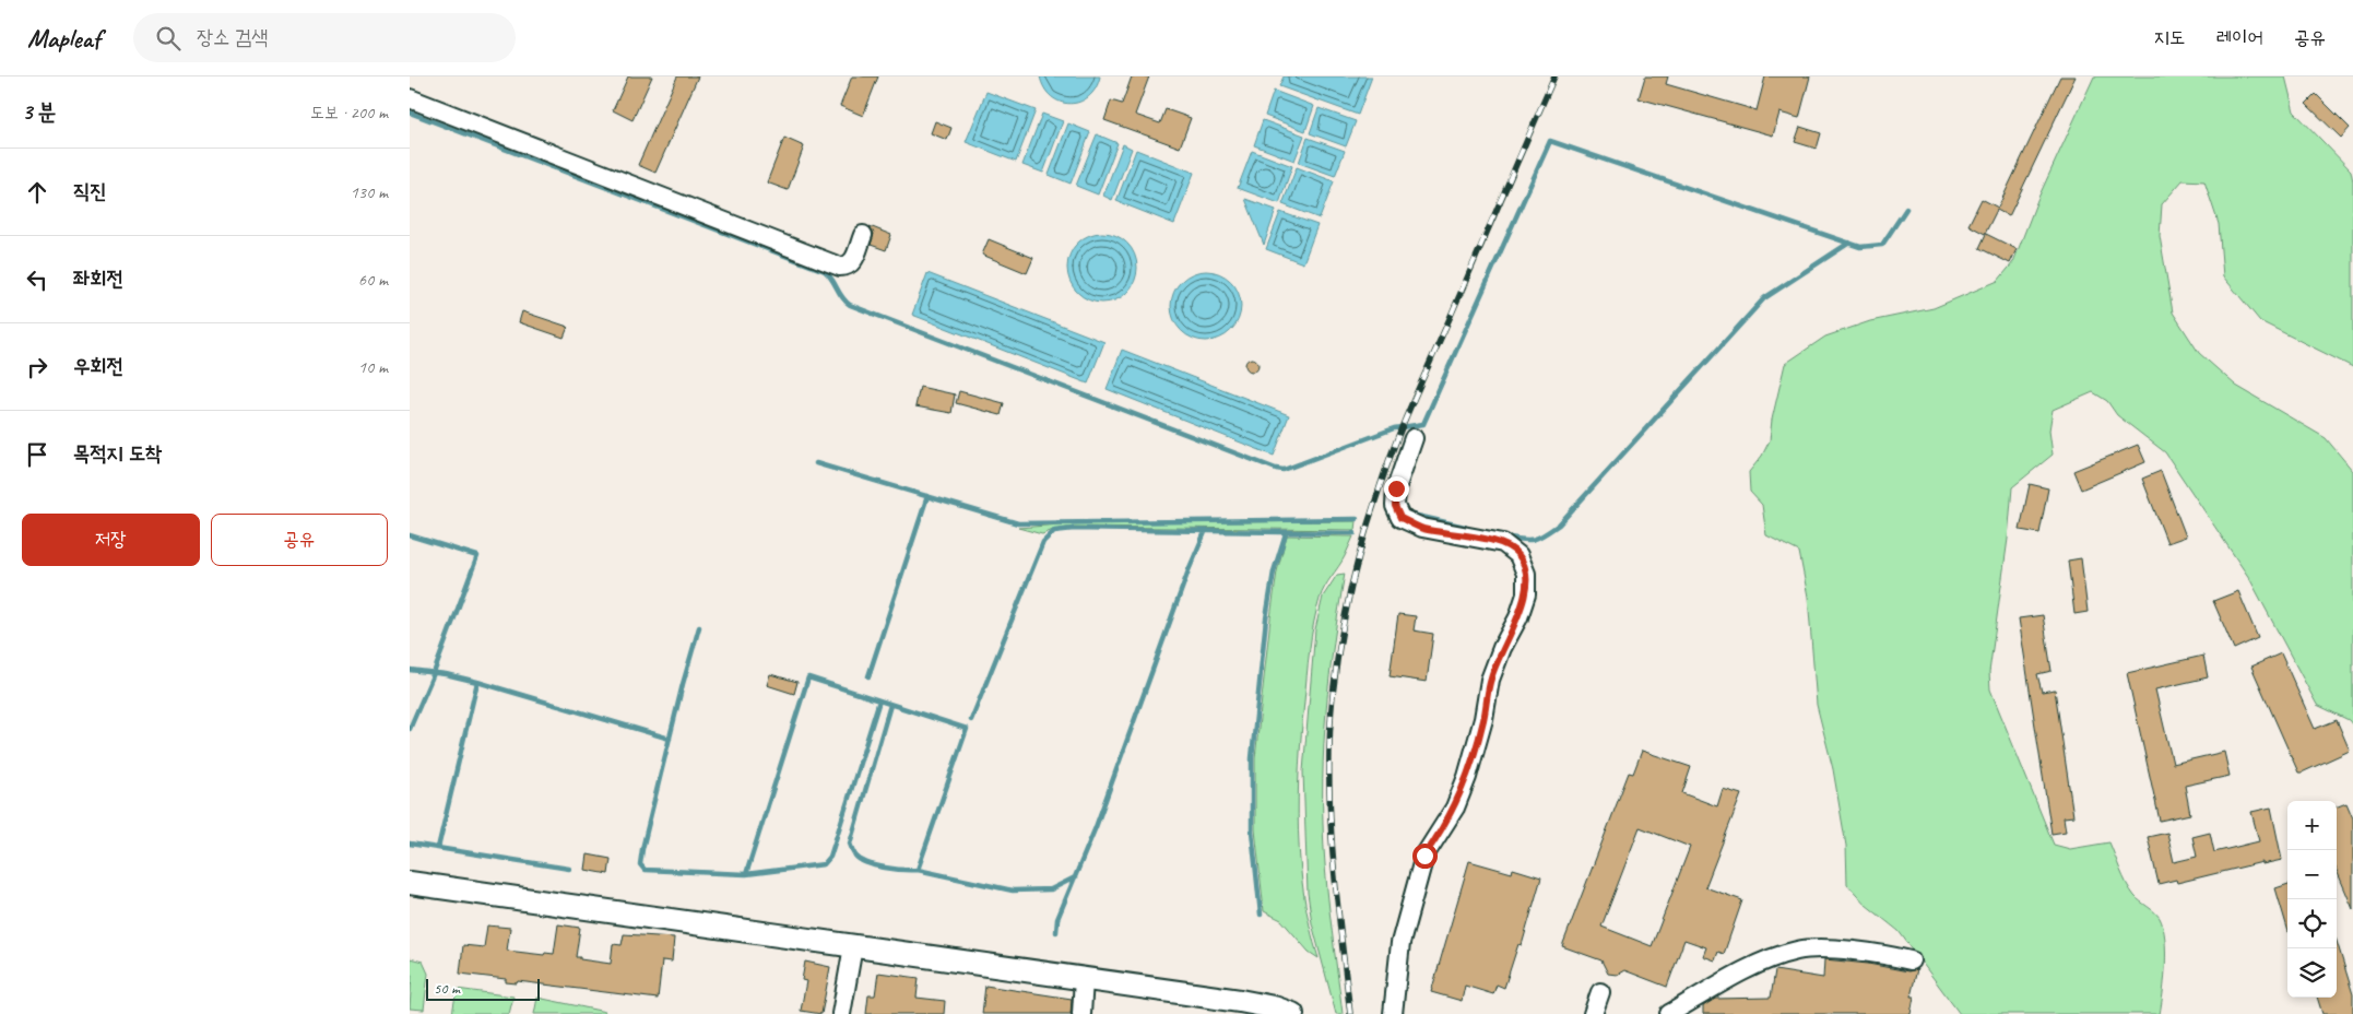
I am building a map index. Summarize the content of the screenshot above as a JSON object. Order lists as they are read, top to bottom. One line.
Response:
{"scale_bar":"50 m","page":{"header":"Mapleaf","search":"장소 검색","nav":["지도","레이어","공유"],"heading":["3 분","도보 · 200 m"],"list":[["직진","130 m"],["좌회전","60 m"],["우회전","10 m"],"목적지 도착"],"buttons":["저장","공유"],"map_buttons":["+","−"],"scale":"50 m"}}
